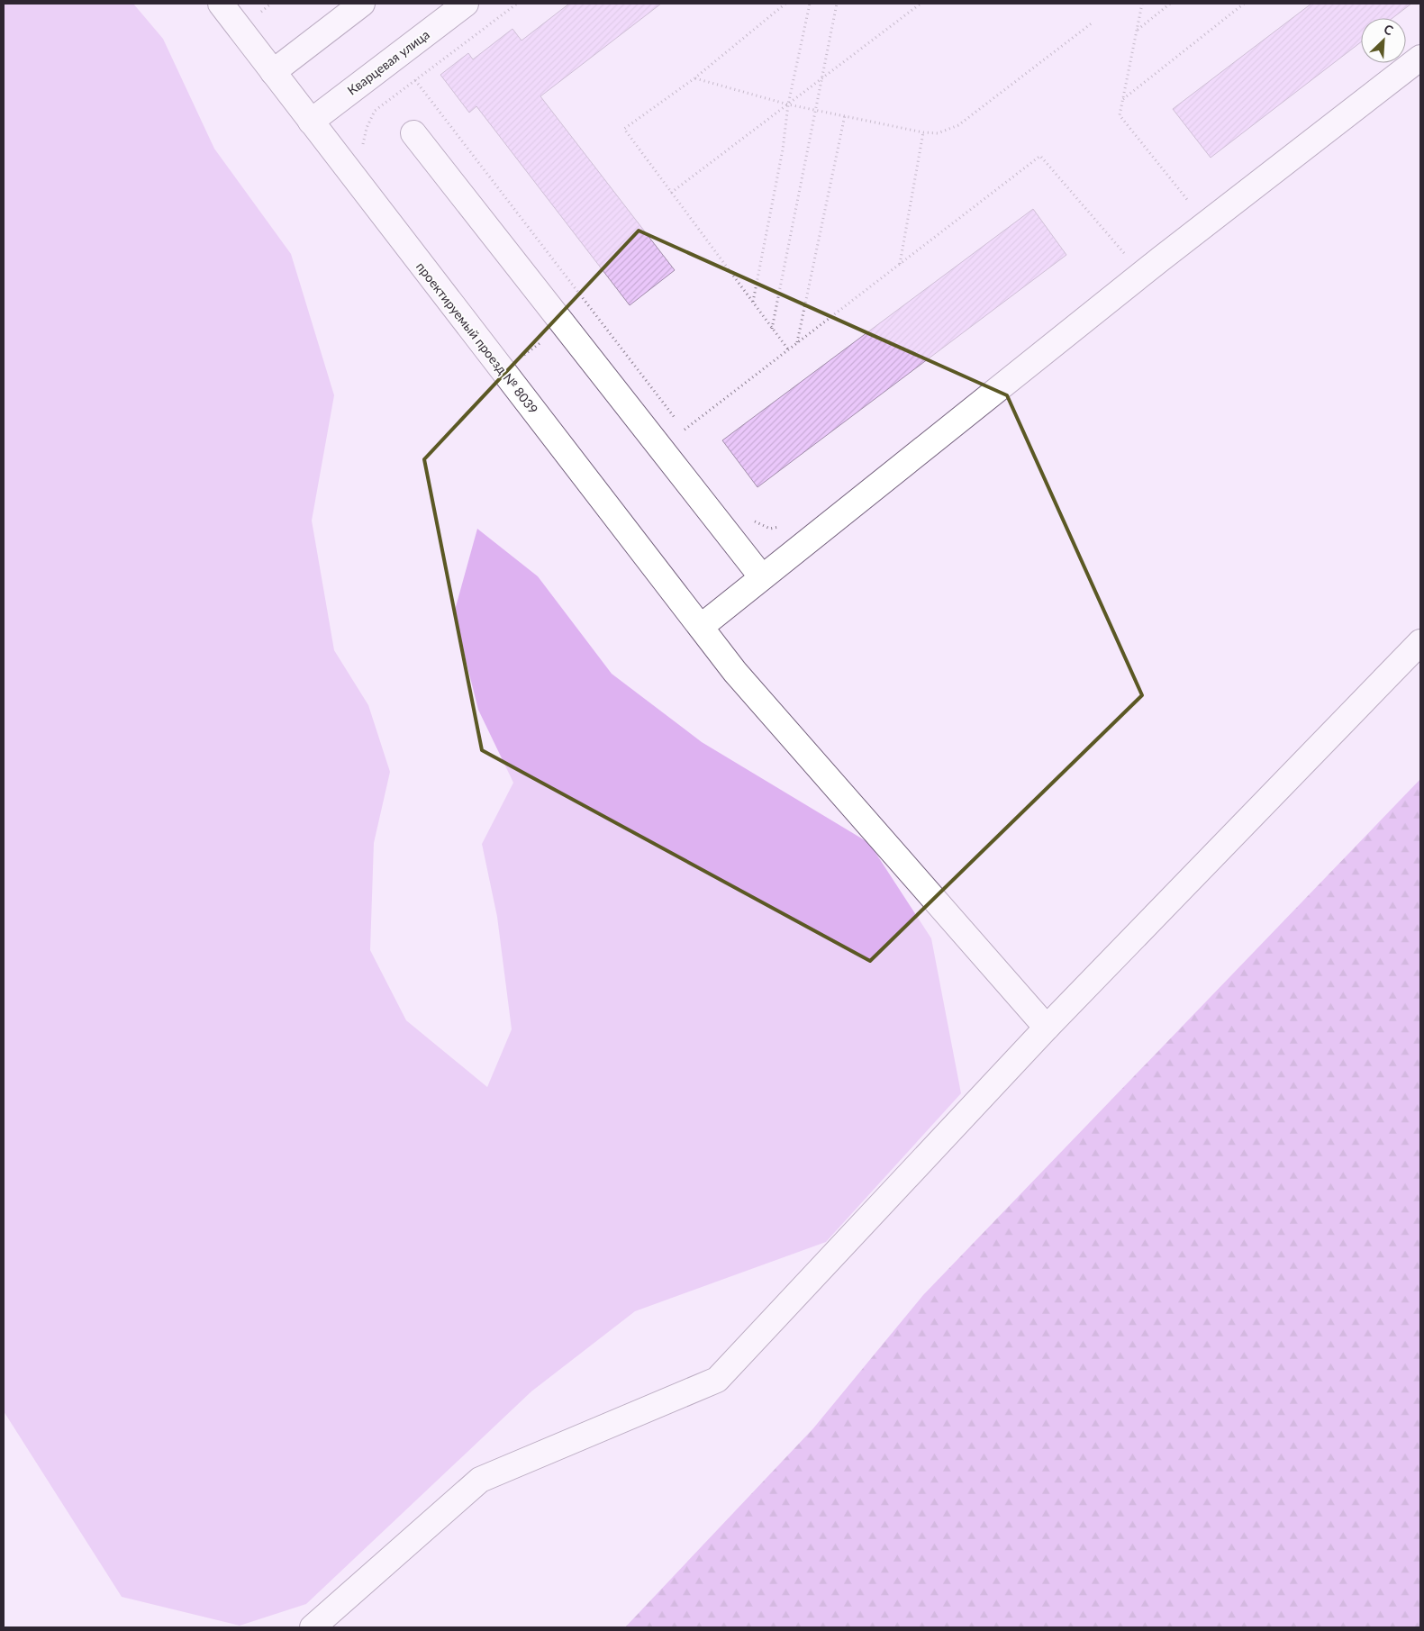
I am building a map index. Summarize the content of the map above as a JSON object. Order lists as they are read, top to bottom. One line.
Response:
{"streets":{"street":["Кварцевая улица","проектируемый проезд № 8039"]},"crossings":[["Кварцевая улица","проектируемый проезд № 8039"]],"north":"top right"}
